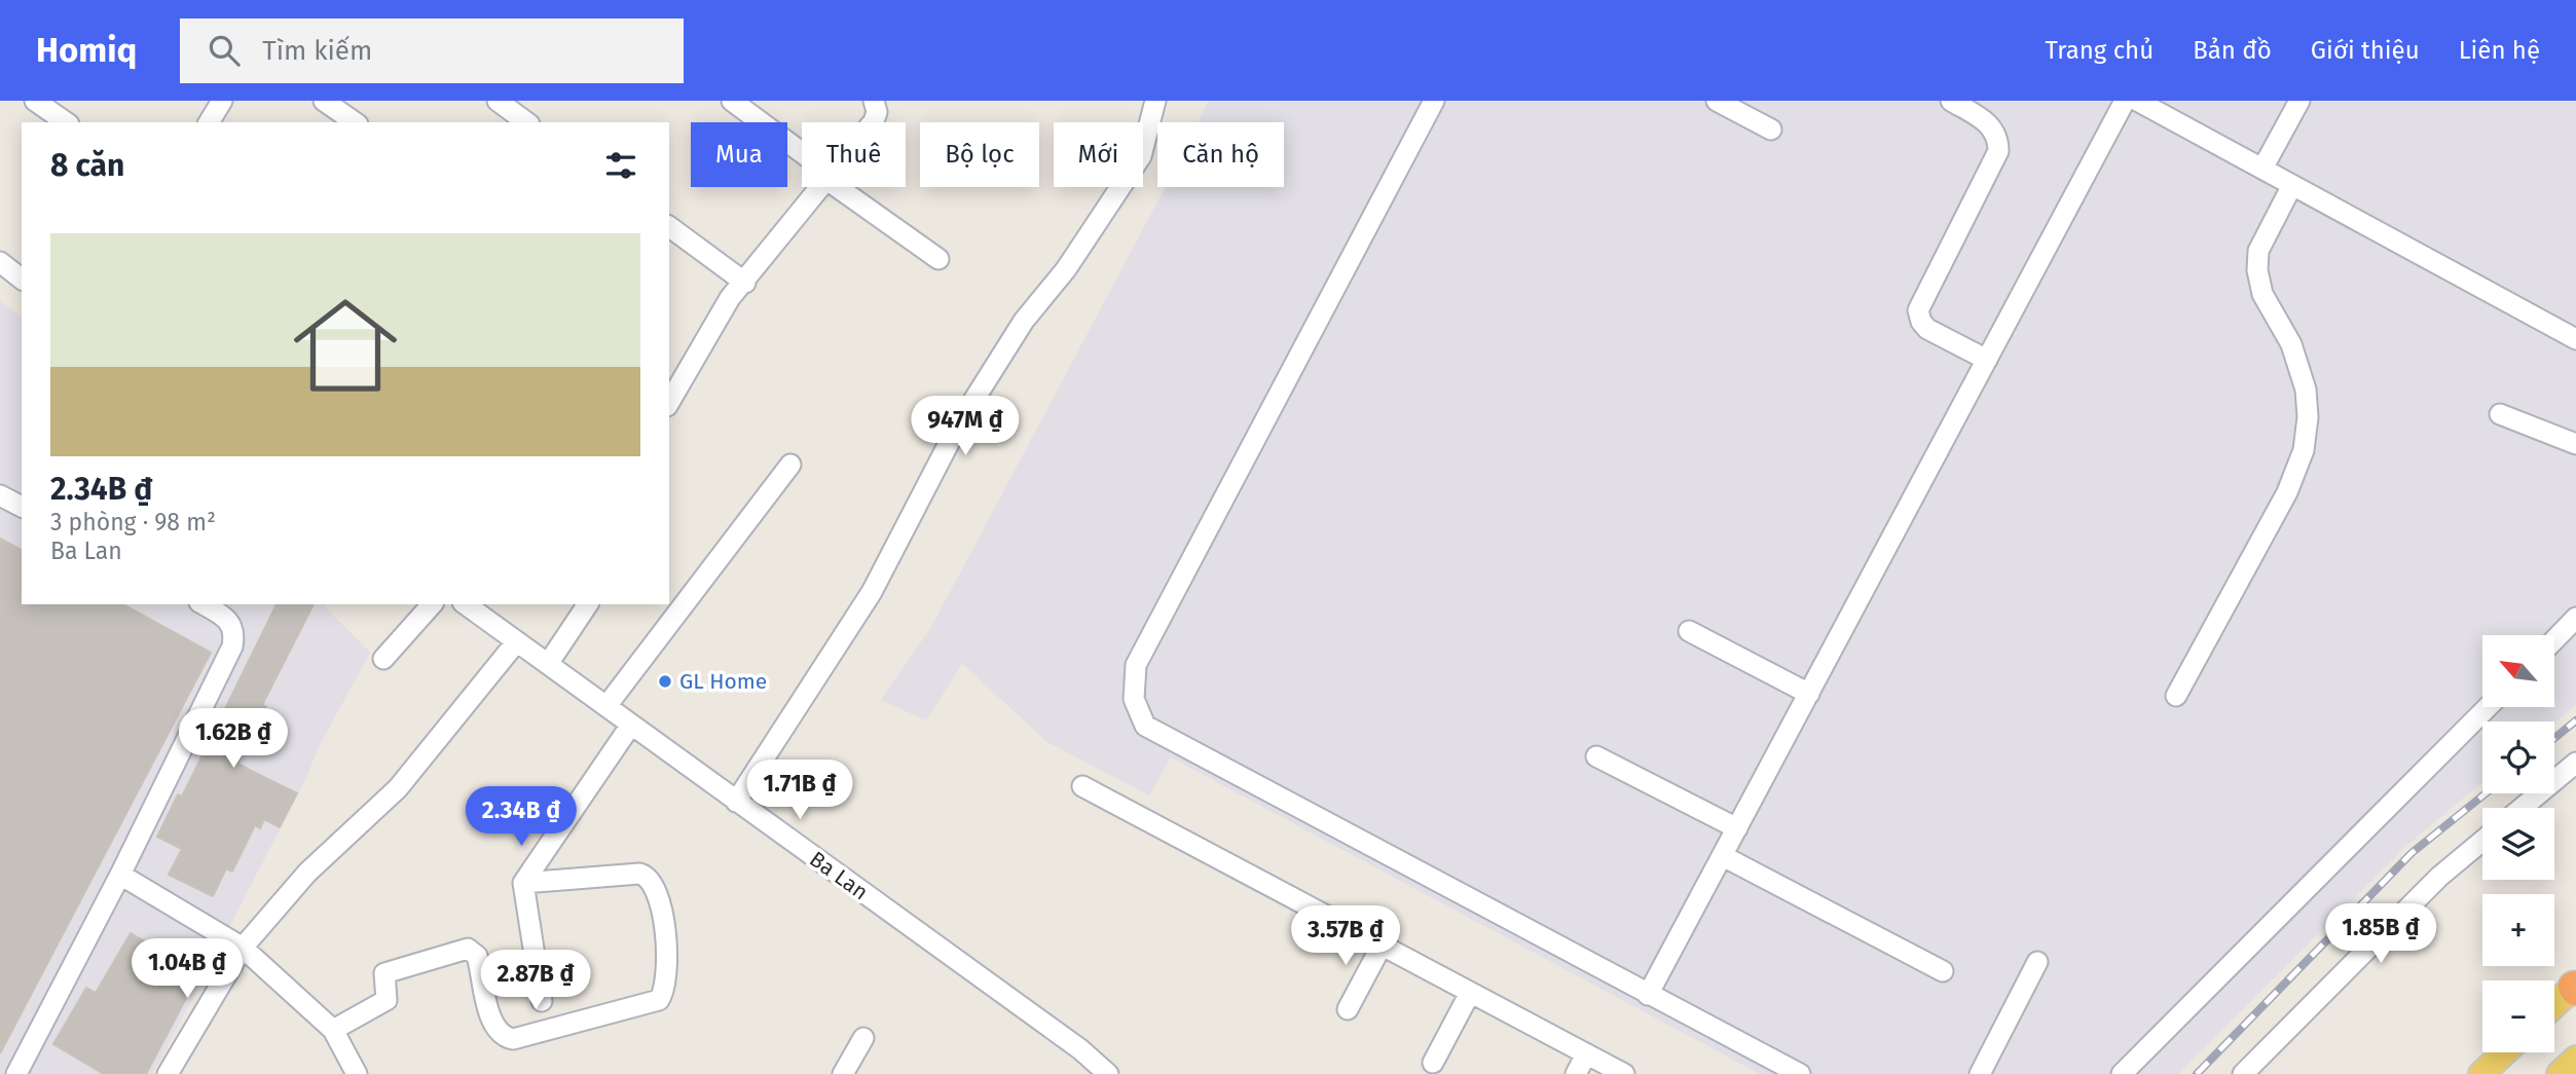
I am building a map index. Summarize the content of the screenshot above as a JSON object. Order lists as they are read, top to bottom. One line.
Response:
{"streets":{"street":["Ba Lan"]},"places":["GL Home"],"north":"top left","page":{"header":"Homiq","search":"Tìm kiếm","nav":["Trang chủ","Bản đồ","Giới thiệu","Liên hệ"],"chip":["Mua","Thuê","Bộ lọc","Mới","Căn hộ"],"heading":"8 căn","list":[{"name":"2.34B ₫","note":"3 phòng · 98 m² · Ba Lan"}],"price":["947M ₫","1.62B ₫","1.71B ₫","2.34B ₫","1.85B ₫","3.57B ₫","1.04B ₫","2.87B ₫"],"map_buttons":["+","−"]}}
